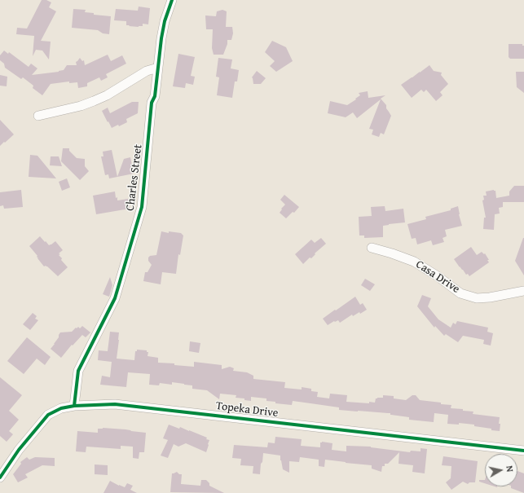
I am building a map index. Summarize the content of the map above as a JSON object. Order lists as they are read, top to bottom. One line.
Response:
{"streets":{"street":["Charles Street","Casa Drive","Topeka Drive"]},"crossings":[["Charles Street","Topeka Drive"]],"north":"right"}
